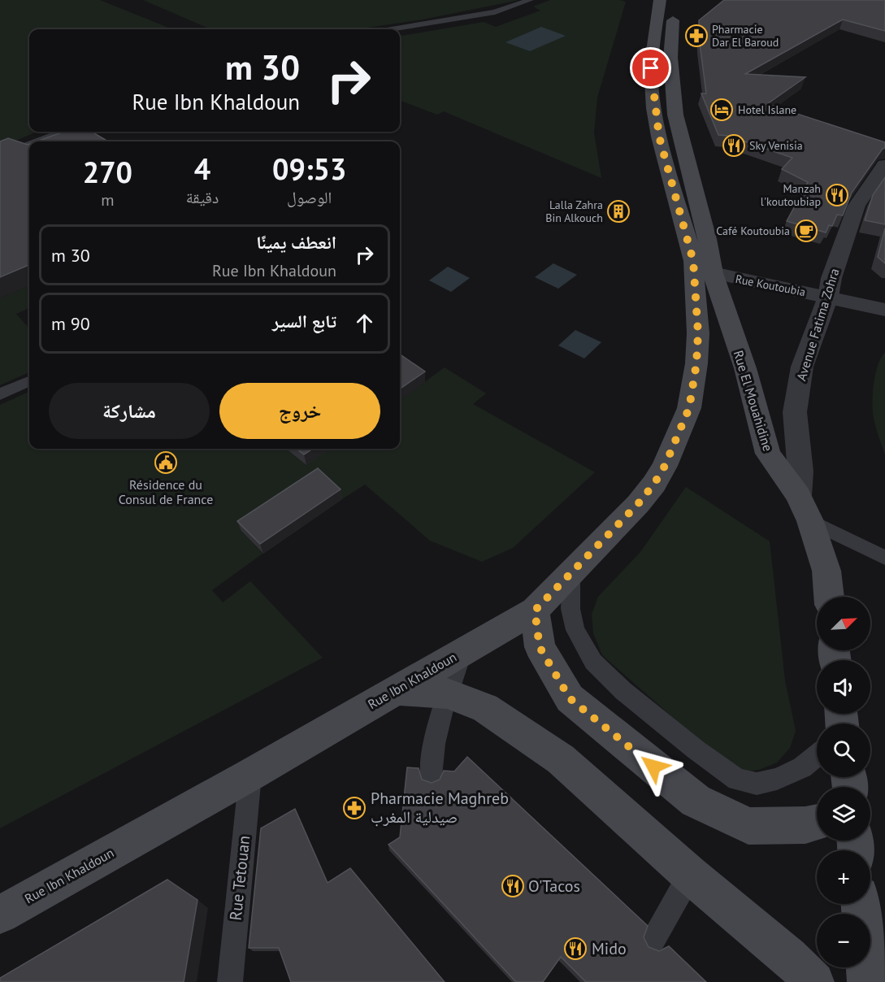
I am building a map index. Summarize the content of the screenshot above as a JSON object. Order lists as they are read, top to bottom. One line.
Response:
{"streets":{"main road":["Rue El Mouahidine","Rue Ibn Khaldoun"],"street":["Rue Koutoubia","Avenue Fatima Zohra"],"lane":["Rue Tetouan"]},"crossings":[["Rue Koutoubia","Avenue Fatima Zohra"],["Rue Koutoubia","Rue El Mouahidine"],["Avenue Fatima Zohra","Rue El Mouahidine"],["Rue El Mouahidine","Rue Ibn Khaldoun"],["Rue Ibn Khaldoun","Rue Tetouan"]],"places":{"pharmacy":["Pharmacie Dar El Baroud","Pharmacie Maghreb صيدلية المغرب"],"hotel":["Hotel Islane"],"restaurant":["Sky Venisia","Manzah l'koutoubiap","O'Tacos","Mido"],"building":["Lalla Zahra Bin Alkouch"],"cafe":["Café Koutoubia"],"public building":["Résidence du Consul de France"]},"north":"top right","page":{"turn":["30 m","Rue Ibn Khaldoun"],"eta":["09:53","الوصول","4","دقيقة","270","m"],"list":[{"name":"انعطف يمينًا","note":"Rue Ibn Khaldoun","value":"30 m"},{"name":"تابع السير","value":"90 m"}],"buttons":["خروج","مشاركة"],"map_buttons":["+","−"]}}
